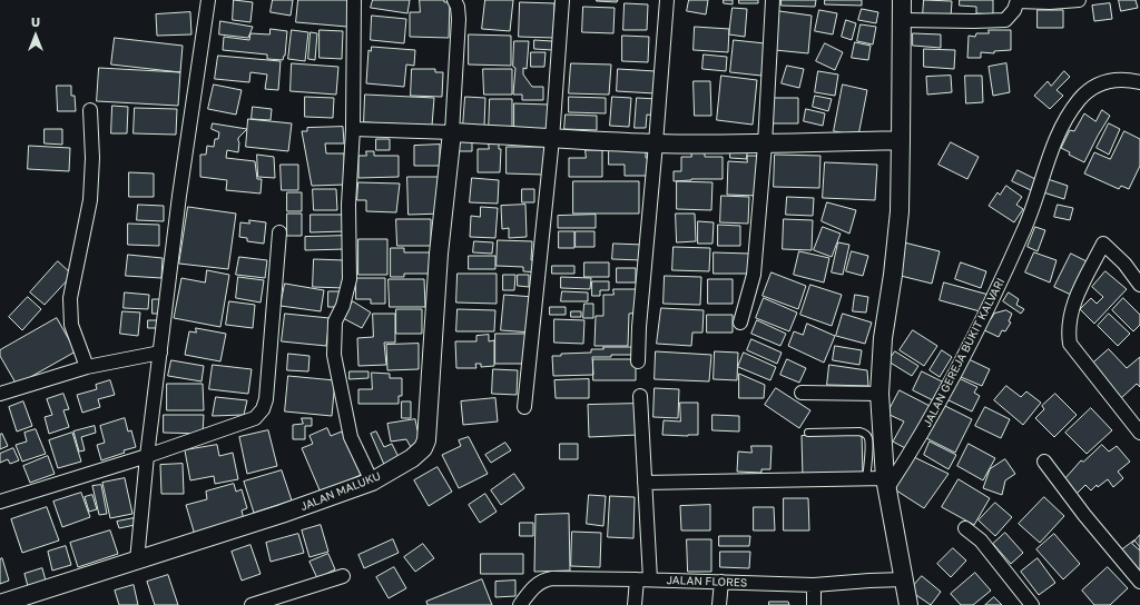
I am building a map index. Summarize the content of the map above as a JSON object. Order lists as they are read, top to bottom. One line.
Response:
{"streets":{"main road":["JALAN MALUKU"],"street":["JALAN GEREJA BUKIT KALVARI","JALAN FLORES"]},"north":"top"}
